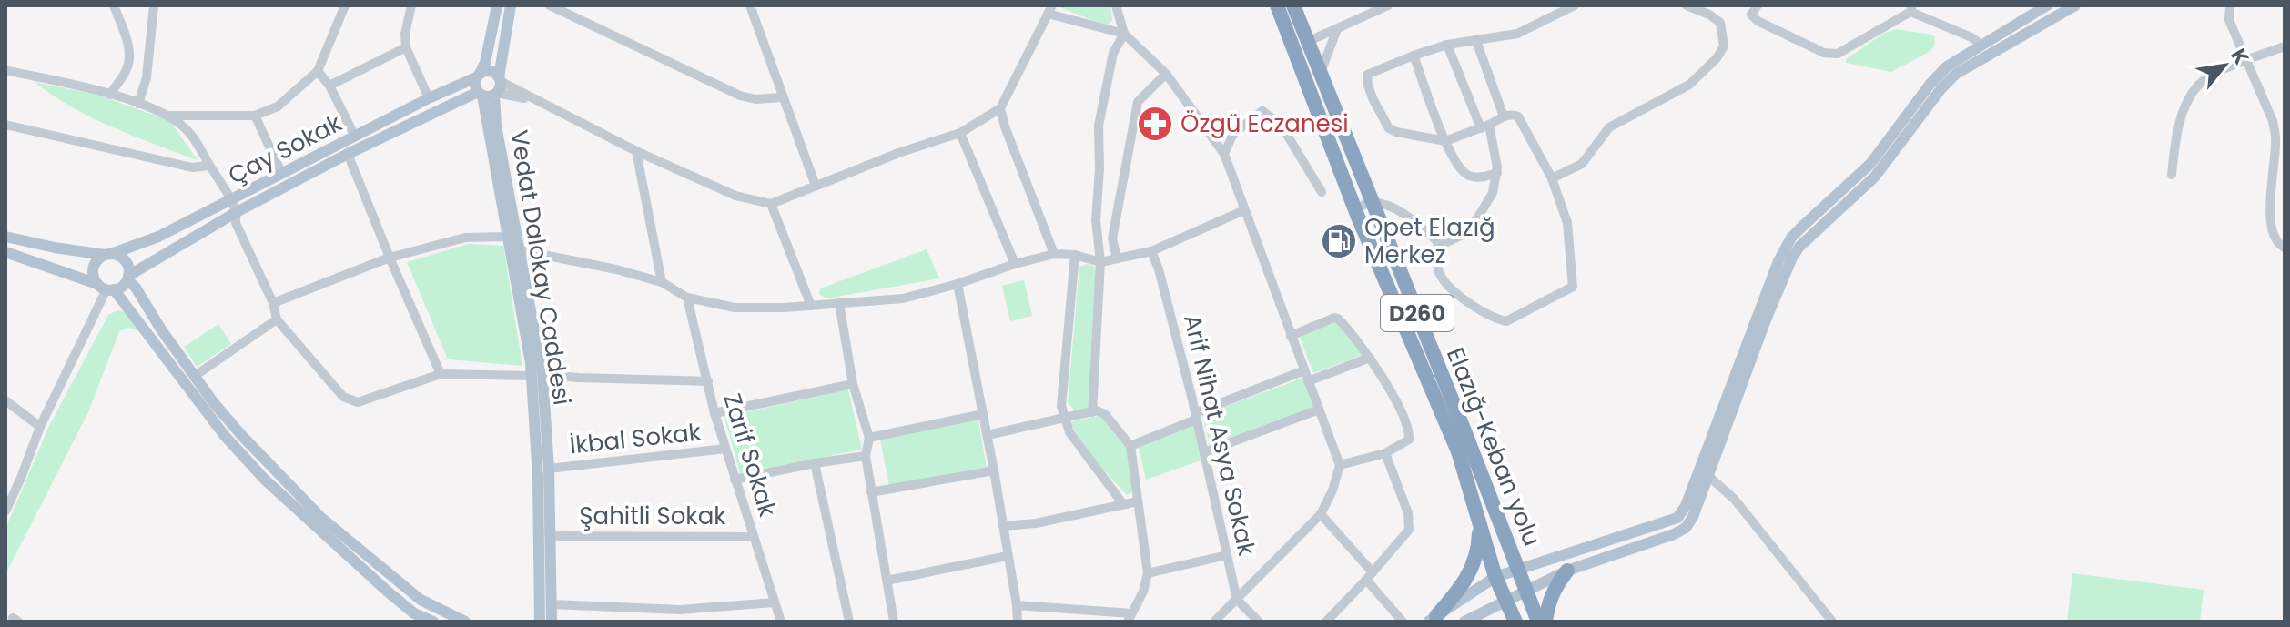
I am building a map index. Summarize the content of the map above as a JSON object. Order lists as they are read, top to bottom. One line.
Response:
{"streets":{"highway":["D260","Elazığ-Keban yolu"],"main road":["Çay Sokak","Vedat Dalokay Caddesi"],"street":["Arif Nihat Asya Sokak","İkbal Sokak","Zarif Sokak","Şahitli Sokak"]},"crossings":[["Çay Sokak","Vedat Dalokay Caddesi"],["Vedat Dalokay Caddesi","İkbal Sokak"],["Vedat Dalokay Caddesi","Şahitli Sokak"],["İkbal Sokak","Zarif Sokak"],["Zarif Sokak","Şahitli Sokak"]],"places":{"pharmacy":["Özgü Eczanesi"],"fuel station":["Opet Elazığ Merkez"]},"north":"top right"}
